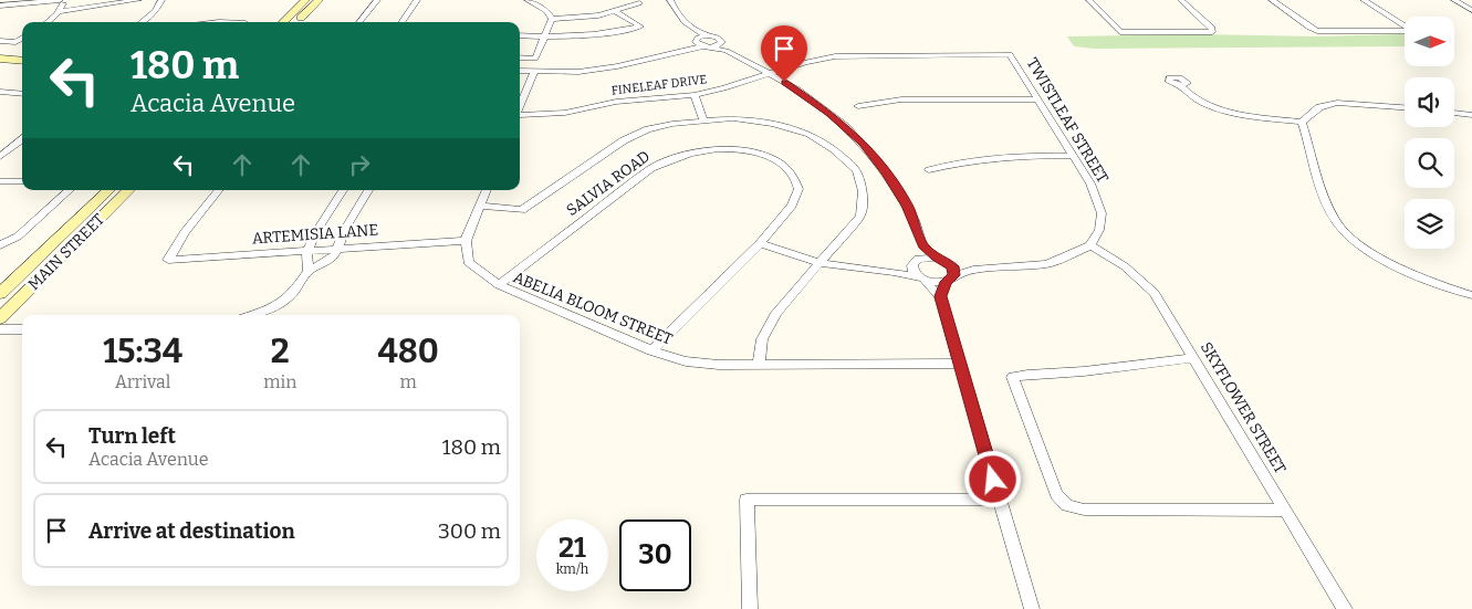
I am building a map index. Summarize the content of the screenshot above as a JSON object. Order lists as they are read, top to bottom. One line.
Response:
{"streets":{"main road":["MAIN STREET"],"street":["FINELEAF DRIVE","TWISTLEAF STREET","SALVIA ROAD","ARTEMISIA LANE","ABELIA BLOOM STREET","SKYFLOWER STREET"]},"crossings":[["FINELEAF DRIVE","TWISTLEAF STREET"],["TWISTLEAF STREET","SKYFLOWER STREET"],["SALVIA ROAD","ABELIA BLOOM STREET"],["ARTEMISIA LANE","ABELIA BLOOM STREET"]],"north":"right","page":{"turn":["180 m","Acacia Avenue"],"eta":["15:34","Arrival","2","min","480","m"],"list":[{"name":"Turn left","note":"Acacia Avenue","value":"180 m"},{"name":"Arrive at destination","value":"300 m"}],"speed":"21 km/h","limit":"30"}}
